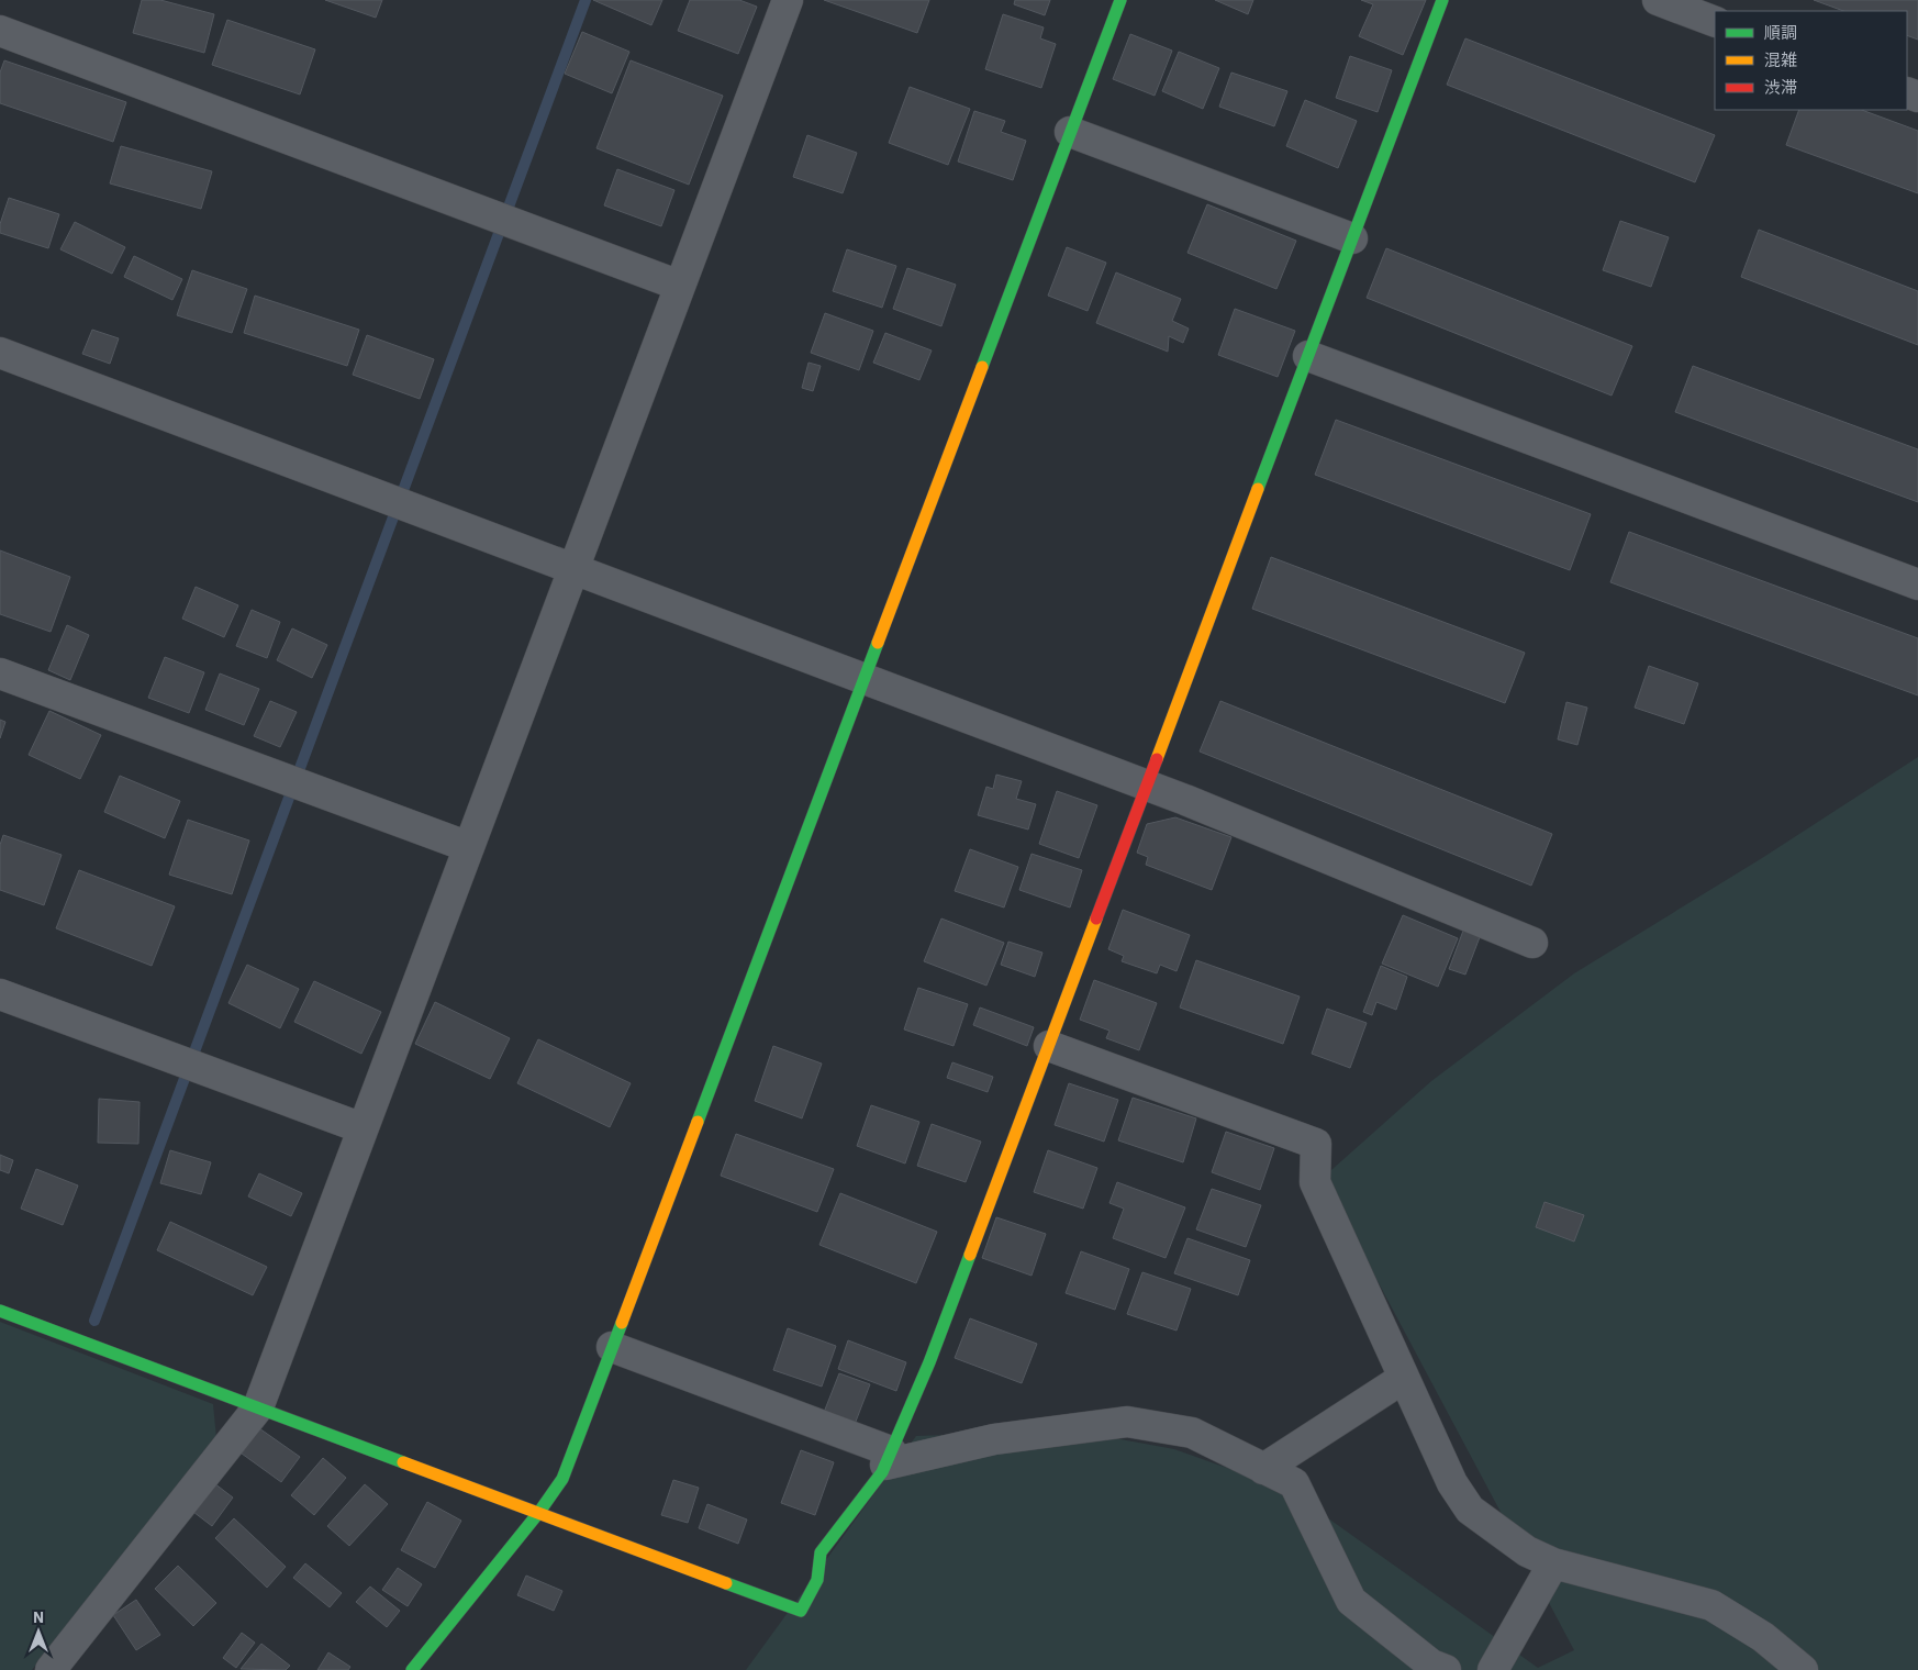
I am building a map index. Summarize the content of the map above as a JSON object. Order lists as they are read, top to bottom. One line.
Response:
{"legend":["順調","混雑","渋滞"],"north":"top"}
